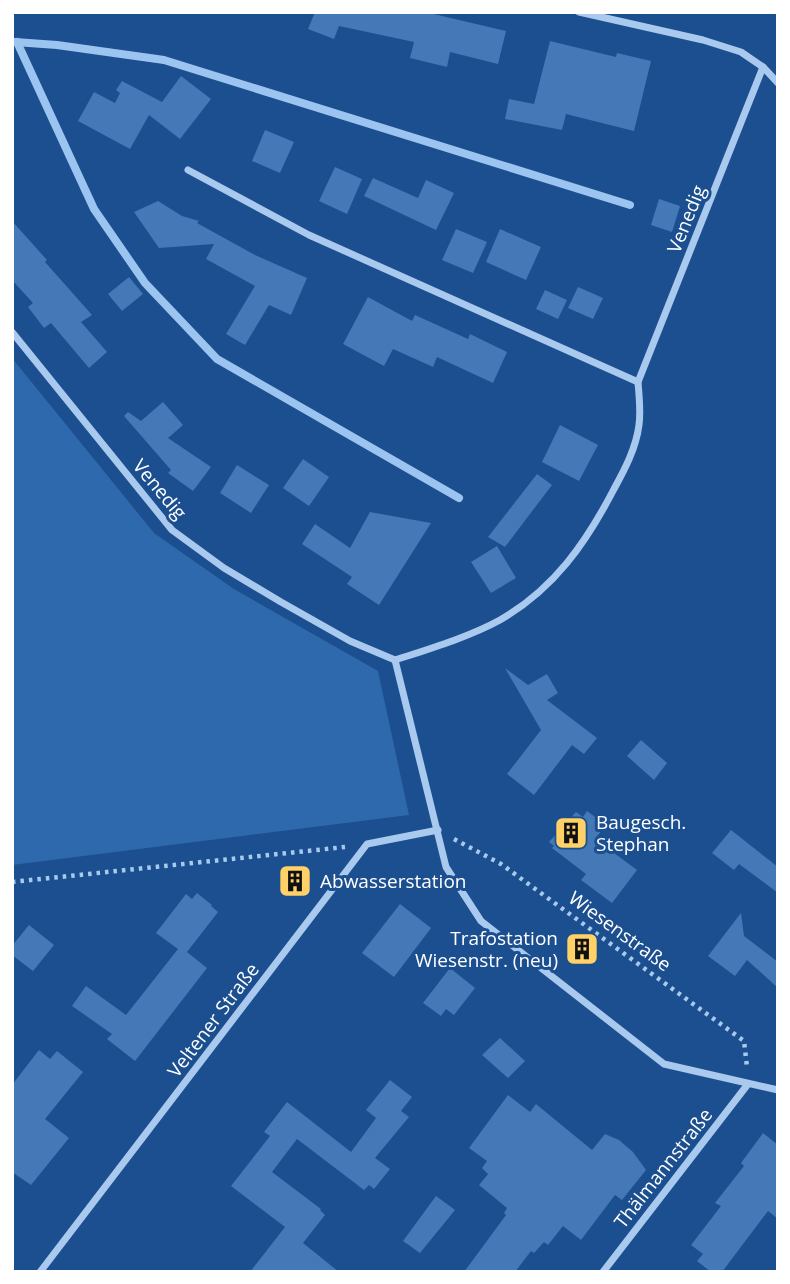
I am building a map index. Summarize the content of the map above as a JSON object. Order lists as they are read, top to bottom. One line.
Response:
{"streets":{"street":["Venedig","Veltener Straße","Thälmannstraße"],"path":["Wiesenstraße"]},"crossings":[["Wiesenstraße","Thälmannstraße"]],"places":{"building":["Baugesch. Stephan","Abwasserstation","Trafostation Wiesenstr. (neu)"]}}
